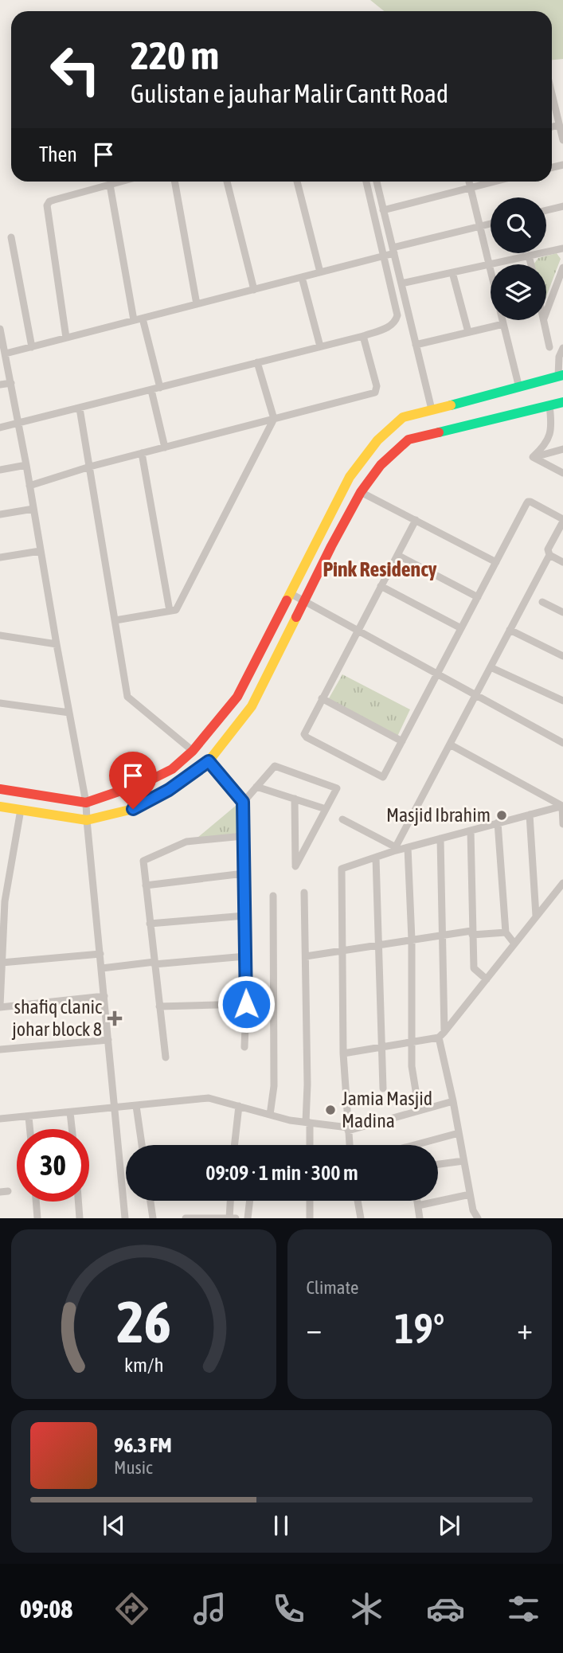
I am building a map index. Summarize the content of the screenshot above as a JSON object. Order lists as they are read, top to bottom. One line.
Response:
{"districts":["Pink Residency"],"places":{"other":["Masjid Ibrahim","Jamia Masjid Madina"],"health":["shafiq clanic johar block 8"]},"page":{"turn":["220 m","Gulistan e jauhar Malir Cantt Road"],"then":"Then","limit":"30","trip":"09:09 · 1 min · 300 m","tile":"Climate","heat":["−","19°","+"],"song":["96.3 FM","Music"],"tabs":"09:08","gauge":["26","km/h"]}}
